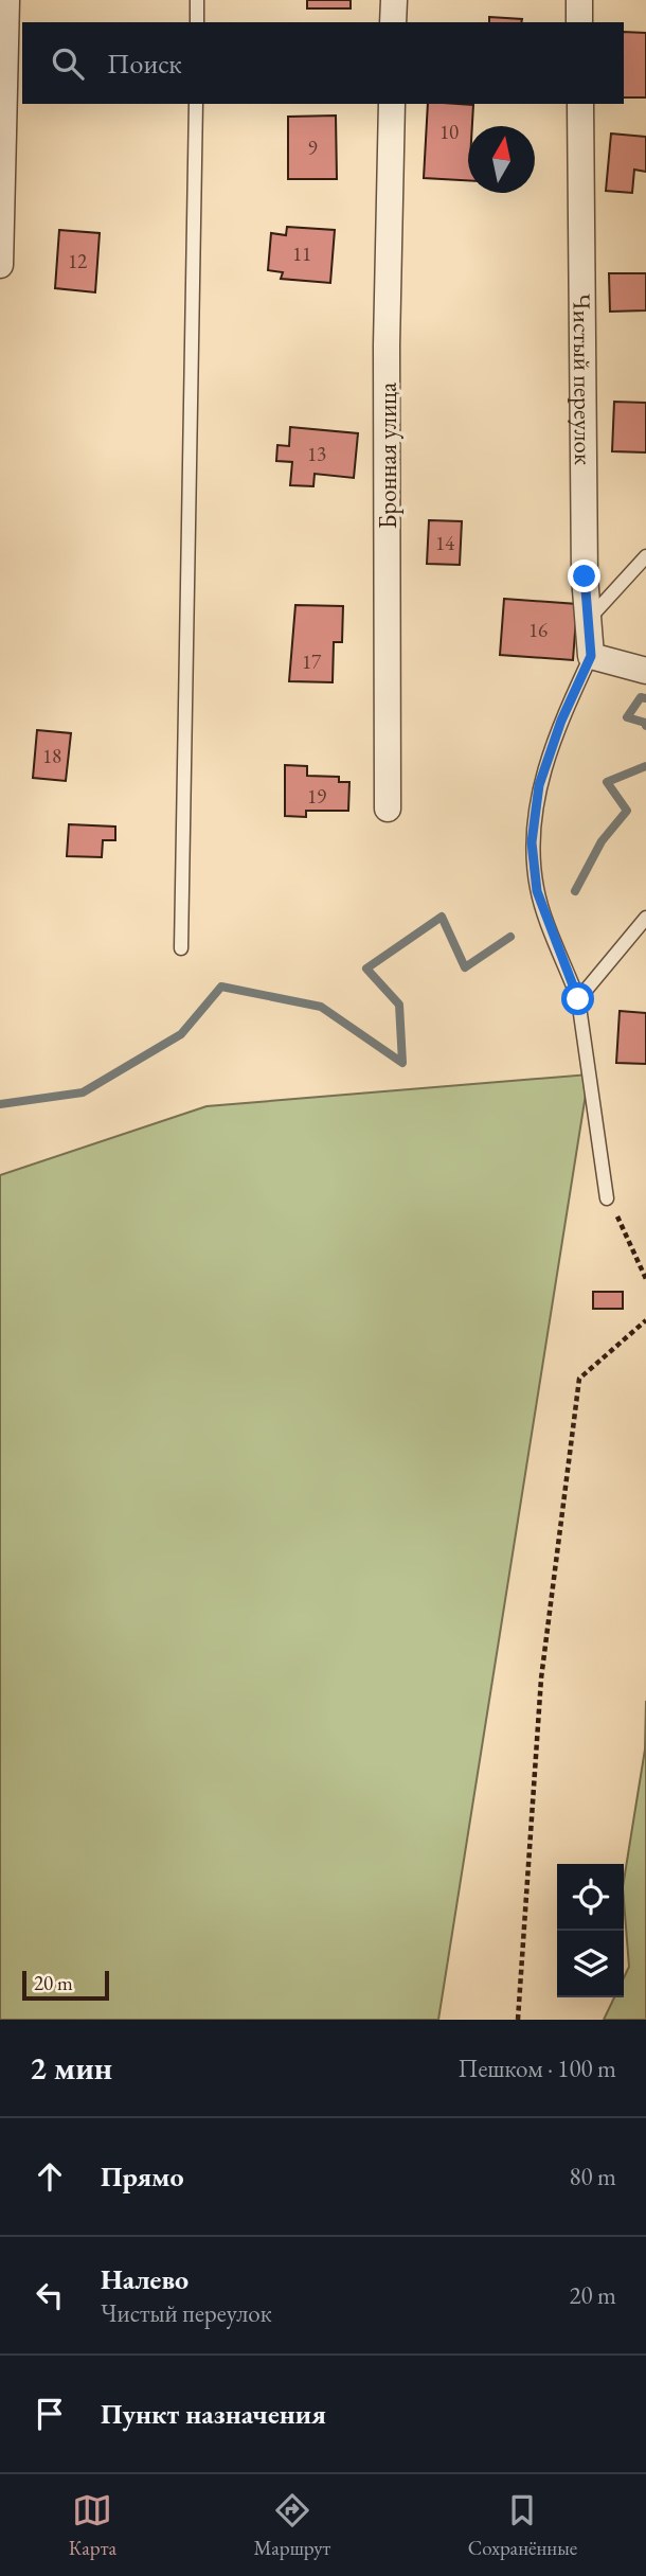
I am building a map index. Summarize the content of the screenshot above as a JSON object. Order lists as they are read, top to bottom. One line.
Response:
{"streets":{"street":["Чистый переулок","Бронная улица"]},"house_numbers":["10","9","11","12","13","14","16","17","18","19"],"scale_bar":"20 m","north":"top","page":{"search":"Поиск","scale":"20 m","heading":["2 мин","Пешком · 100 m"],"list":[["Прямо","80 m"],["Налево","Чистый переулок","20 m"],"Пункт назначения"],"nav":["Карта","Маршрут","Сохранённые"]}}
